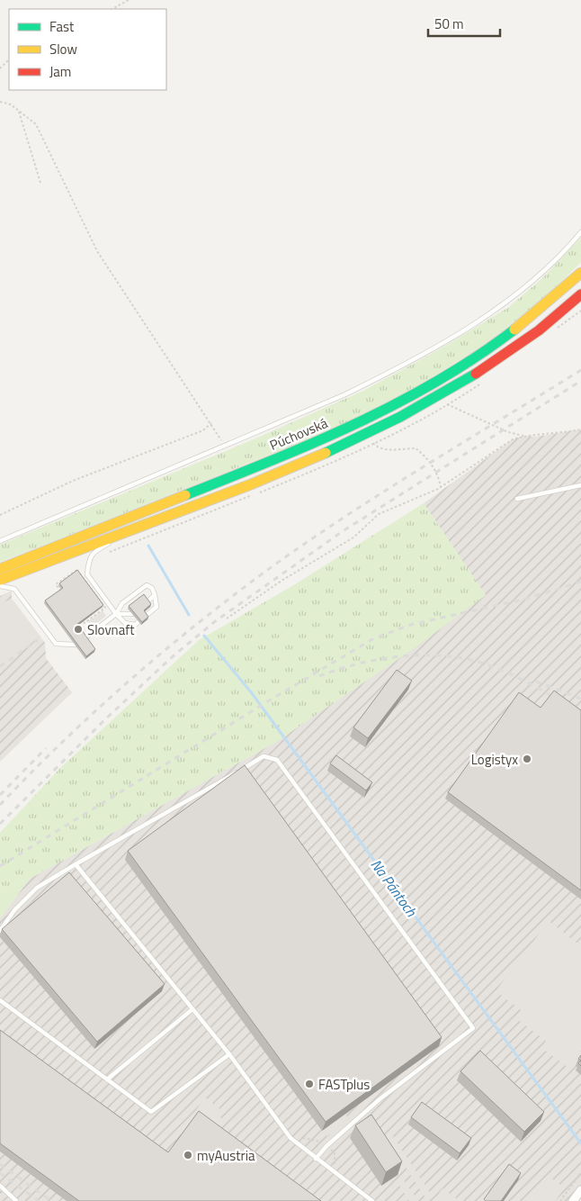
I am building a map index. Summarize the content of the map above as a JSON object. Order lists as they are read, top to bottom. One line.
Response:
{"streets":{"main road":["Púchovská"]},"water":["Na Pántoch"],"places":["Slovnaft","Logistyx","FASTplus","myAustria"],"legend":["Fast","Slow","Jam"],"scale_bar":"50 m"}
